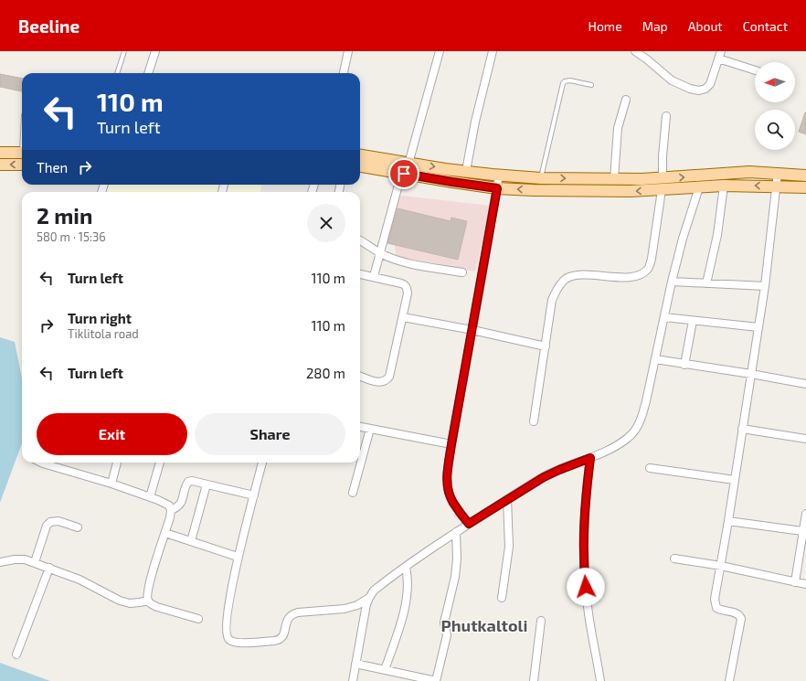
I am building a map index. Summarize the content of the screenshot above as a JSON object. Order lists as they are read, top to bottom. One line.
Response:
{"districts":["Phutkaltoli"],"north":"left","page":{"header":"Beeline","nav":["Home","Map","About","Contact"],"turn":["110 m","Turn left"],"then":"Then","heading":["2 min","580 m · 15:36"],"list":[{"name":"Turn left","value":"110 m"},{"name":"Turn right","note":"Tiklitola road","value":"110 m"},{"name":"Turn left","value":"280 m"}],"buttons":["Exit","Share"]}}
